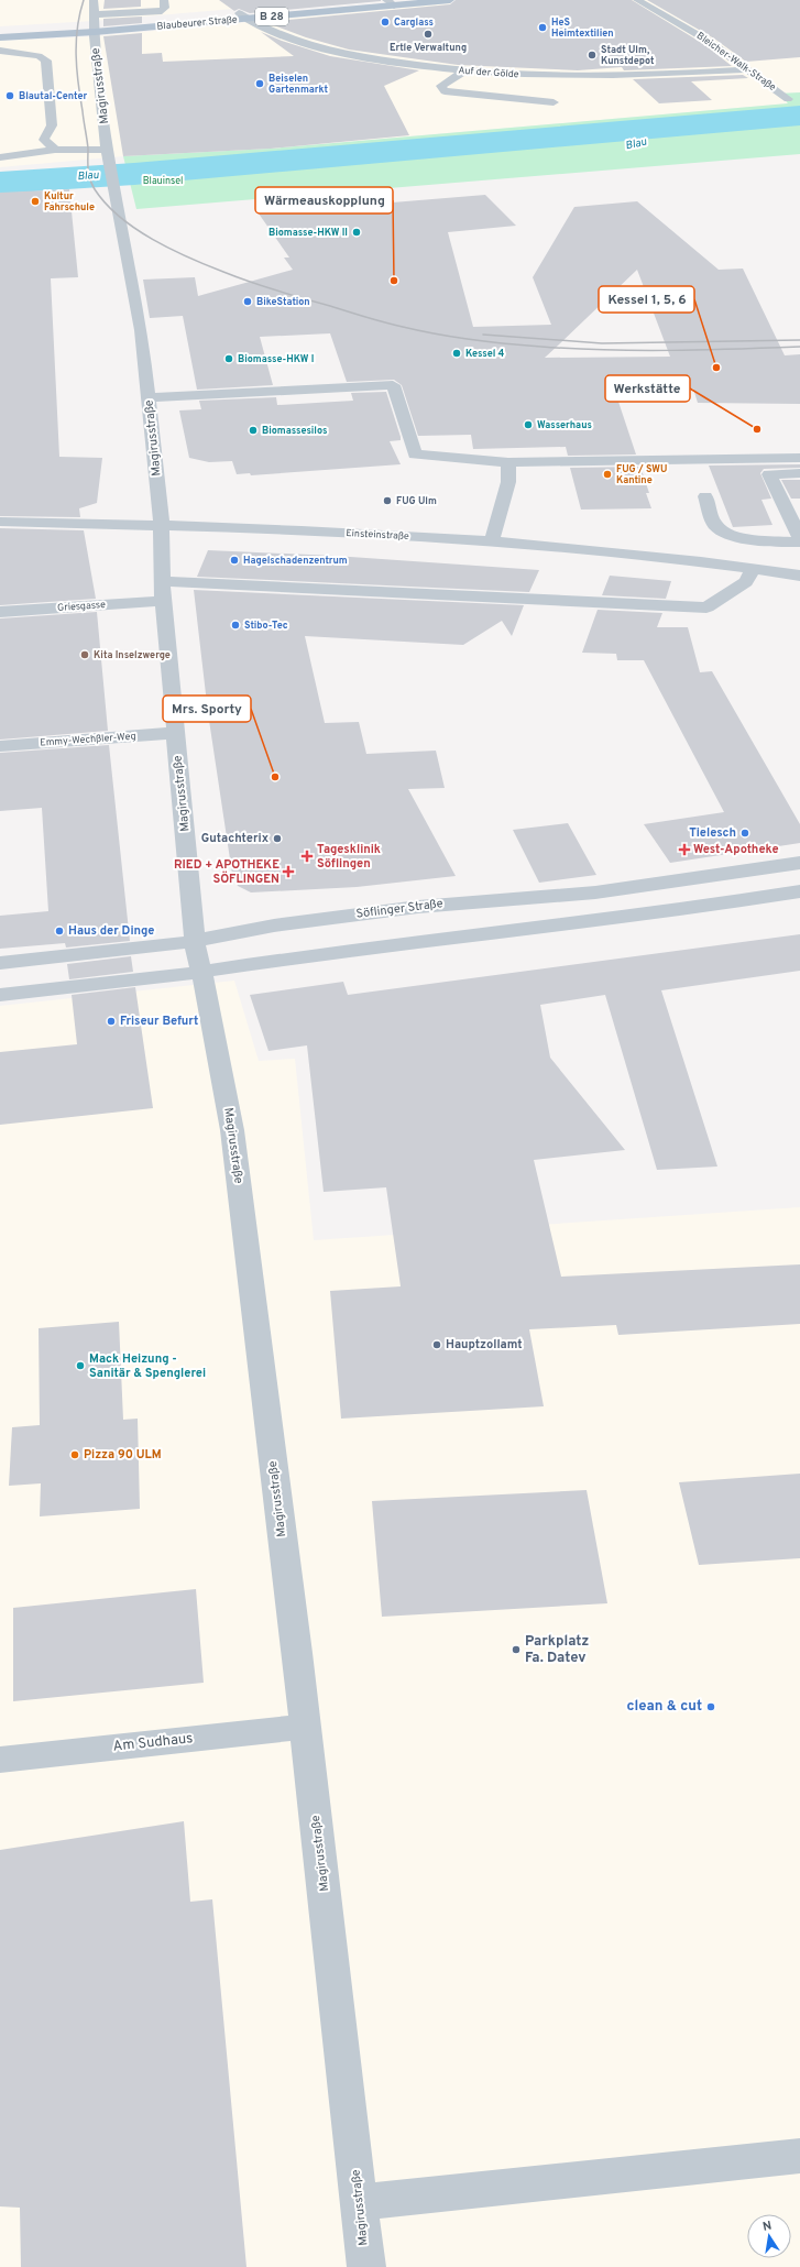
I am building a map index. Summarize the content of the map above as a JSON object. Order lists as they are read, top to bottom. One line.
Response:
{"streets":{"main road":["B 28","Blaubeurer Straße"],"street":["Bleicher-Walk-Straße","Auf der Gölde","Magirusstraße","Einsteinstraße","Griesgasse","Emmy-Wechßler-Weg","Söflinger Straße","Am Sudhaus"]},"crossings":[["Blaubeurer Straße","Auf der Gölde"],["Blaubeurer Straße","Magirusstraße"],["Bleicher-Walk-Straße","Auf der Gölde"],["Magirusstraße","Einsteinstraße"],["Magirusstraße","Griesgasse"],["Magirusstraße","Emmy-Wechßler-Weg"],["Magirusstraße","Söflinger Straße"],["Magirusstraße","Am Sudhaus"]],"water":["Blau"],"parks":["Blauinsel"],"places":{"other":["Carglass","HeS Heimtextilien","Ertle Verwaltung","Stadt Ulm, Kunstdepot","Beiselen Gartenmarkt","Blautal-Center","Kultur Fahrschule","Biomasse-HKW II","Wärmeauskopplung","BikeStation","Kessel 4","Biomasse-HKW I","Kessel 1, 5, 6","Wasserhaus","Werkstätte","Biomassesilos","FUG / SWU Kantine","FUG Ulm","Hagelschadenzentrum","Stibo-Tec","Kita Inselzwerge","Mrs. Sporty","Tielesch","Gutachterix","Haus der Dinge","Friseur Befurt","Hauptzollamt","Mack Heizung - Sanitär & Spenglerei","Pizza 90 ULM","Parkplatz Fa. Datev","clean & cut"],"health":["West-Apotheke","Tagesklinik Söflingen","RIED + APOTHEKE SÖFLINGEN"]},"north":"top"}
